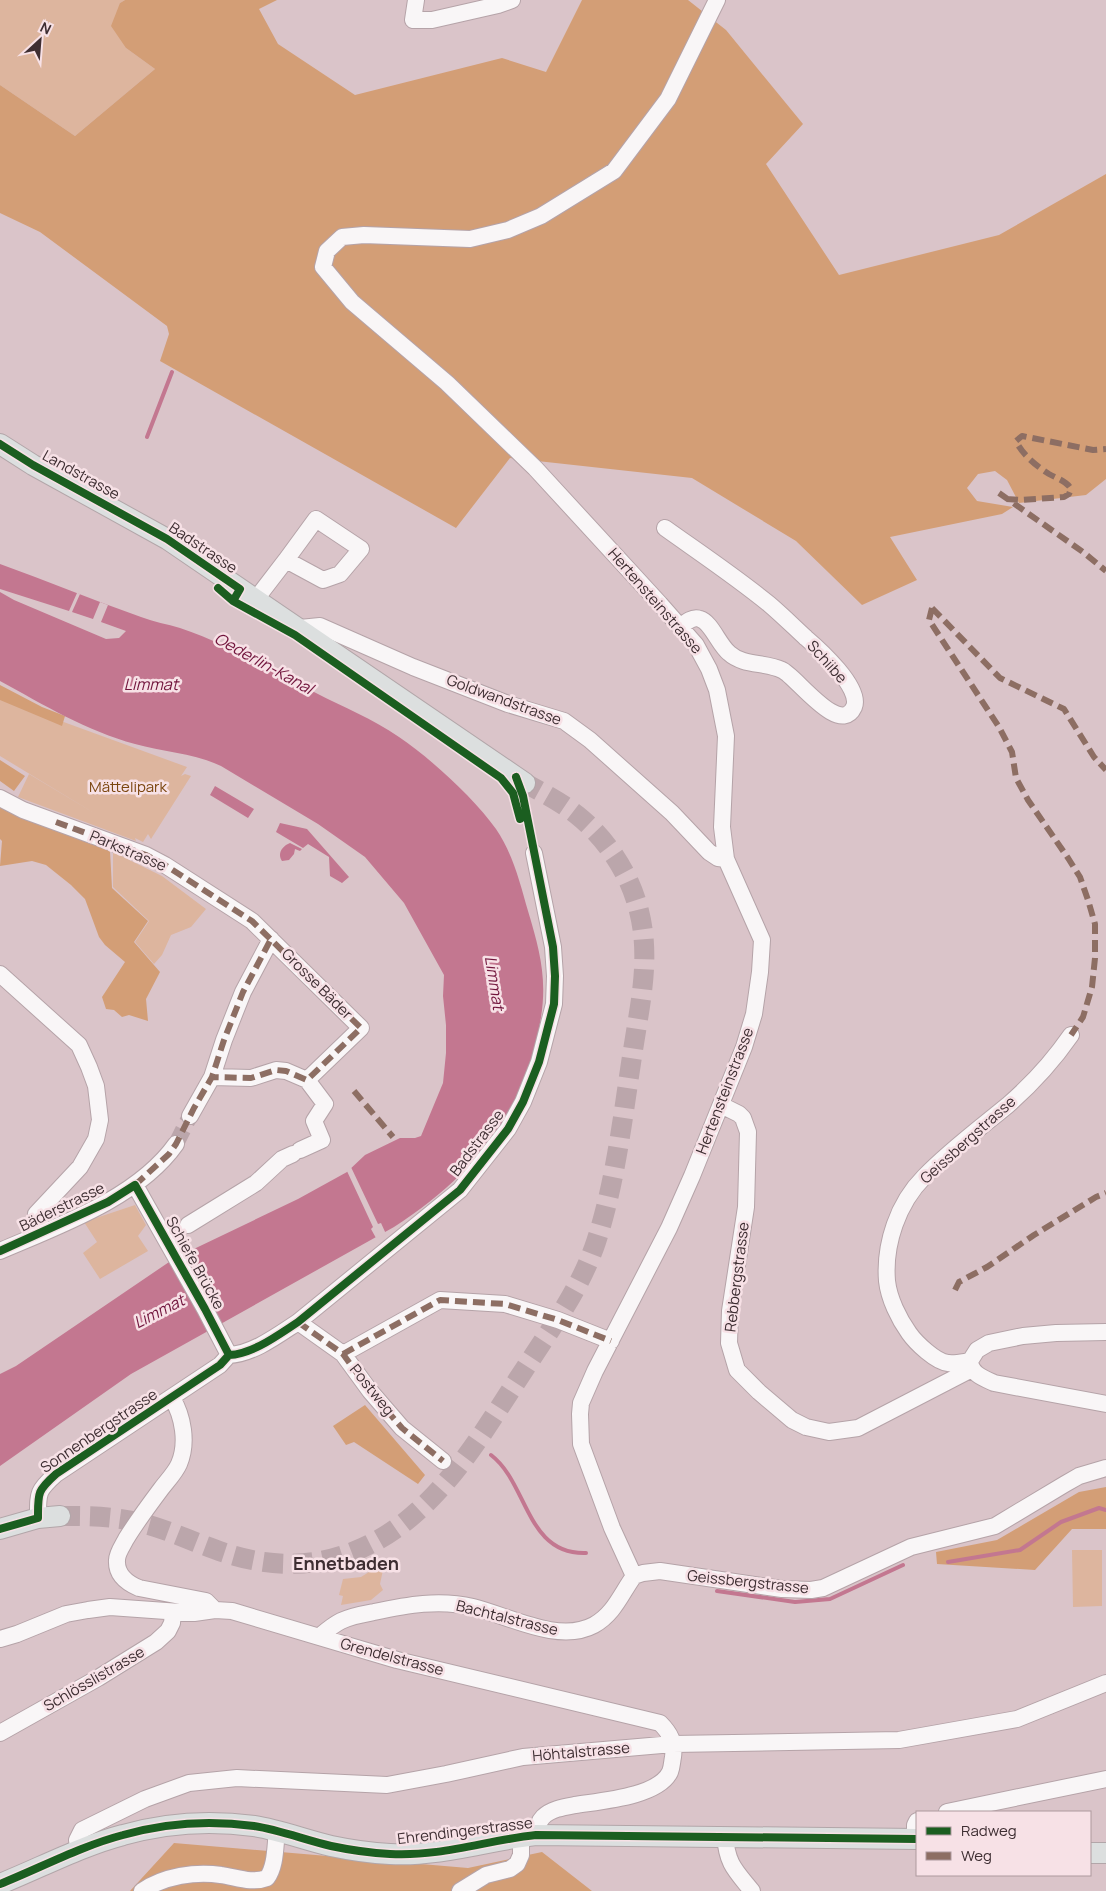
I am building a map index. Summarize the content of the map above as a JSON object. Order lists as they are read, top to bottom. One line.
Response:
{"streets":{"main road":["Landstrasse","Badstrasse","Ehrendingerstrasse"],"street":["Hertensteinstrasse","Schiibe","Goldwandstrasse","Parkstrasse","Grosse Bäder","Geissbergstrasse","Bäderstrasse","Schiefe Brücke","Rebbergstrasse","Postweg","Sonnenbergstrasse","Bachtalstrasse","Grendelstrasse","Schlösslistrasse","Höhtalstrasse"]},"crossings":[["Landstrasse","Badstrasse"],["Badstrasse","Goldwandstrasse"],["Badstrasse","Schiefe Brücke"],["Badstrasse","Postweg"],["Badstrasse","Sonnenbergstrasse"],["Hertensteinstrasse","Schiibe"],["Hertensteinstrasse","Goldwandstrasse"],["Hertensteinstrasse","Rebbergstrasse"],["Parkstrasse","Grosse Bäder"],["Geissbergstrasse","Rebbergstrasse"],["Geissbergstrasse","Bachtalstrasse"],["Bäderstrasse","Schiefe Brücke"],["Schiefe Brücke","Sonnenbergstrasse"],["Sonnenbergstrasse","Grendelstrasse"],["Bachtalstrasse","Grendelstrasse"],["Grendelstrasse","Höhtalstrasse"],["Höhtalstrasse","Ehrendingerstrasse"]],"districts":["Ennetbaden"],"water":["Oederlin-Kanal","Limmat"],"parks":["Mättelipark"],"legend":["Radweg","Weg"],"north":"top right"}
